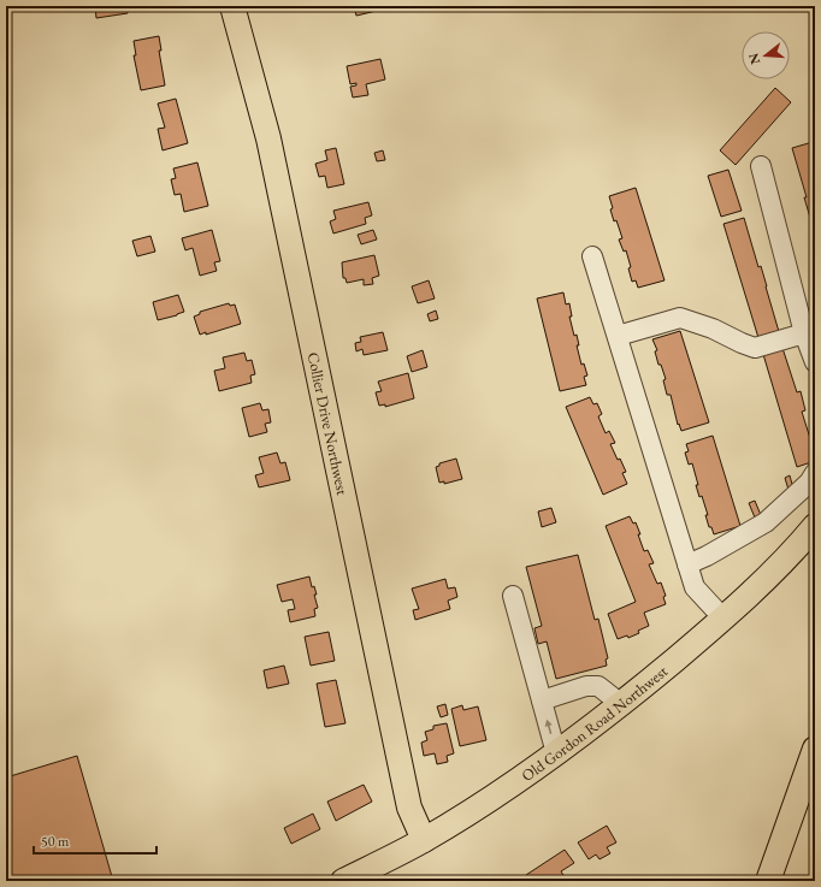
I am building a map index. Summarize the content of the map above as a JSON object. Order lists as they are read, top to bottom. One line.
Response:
{"streets":{"main road":["Collier Drive Northwest","Old Gordon Road Northwest"]},"crossings":[["Collier Drive Northwest","Old Gordon Road Northwest"]],"scale_bar":"50 m","north":"left"}
